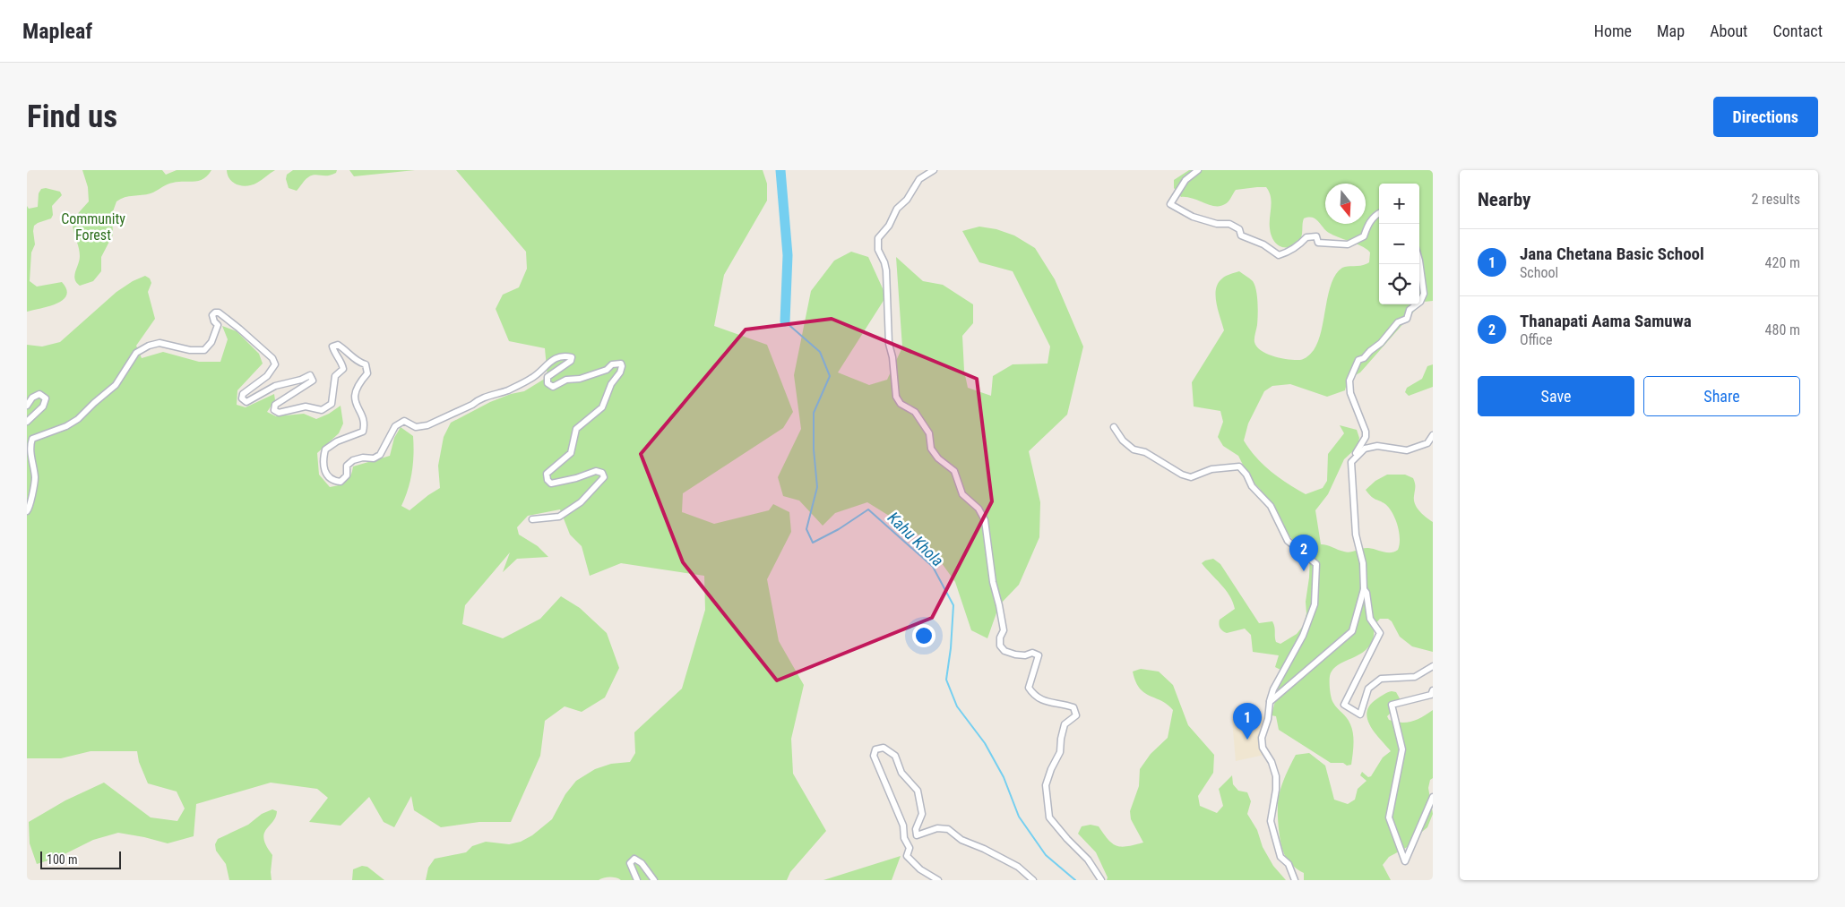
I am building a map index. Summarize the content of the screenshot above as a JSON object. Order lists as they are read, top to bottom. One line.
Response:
{"water":["Kahu Khola"],"parks":["Community Forest"],"scale_bar":"100 m","north":"bottom","page":{"header":"Mapleaf","nav":["Home","Map","About","Contact"],"buttons":["Directions",["Save","Share"]],"title":"Find us","heading":["Nearby","2 results"],"map_buttons":["+","−"],"list":[{"mark":"1","name":"Jana Chetana Basic School","note":"School","value":"420 m"},{"mark":"2","name":"Thanapati Aama Samuwa","note":"Office","value":"480 m"}],"pins":["2","1"],"scale":"100 m"}}
